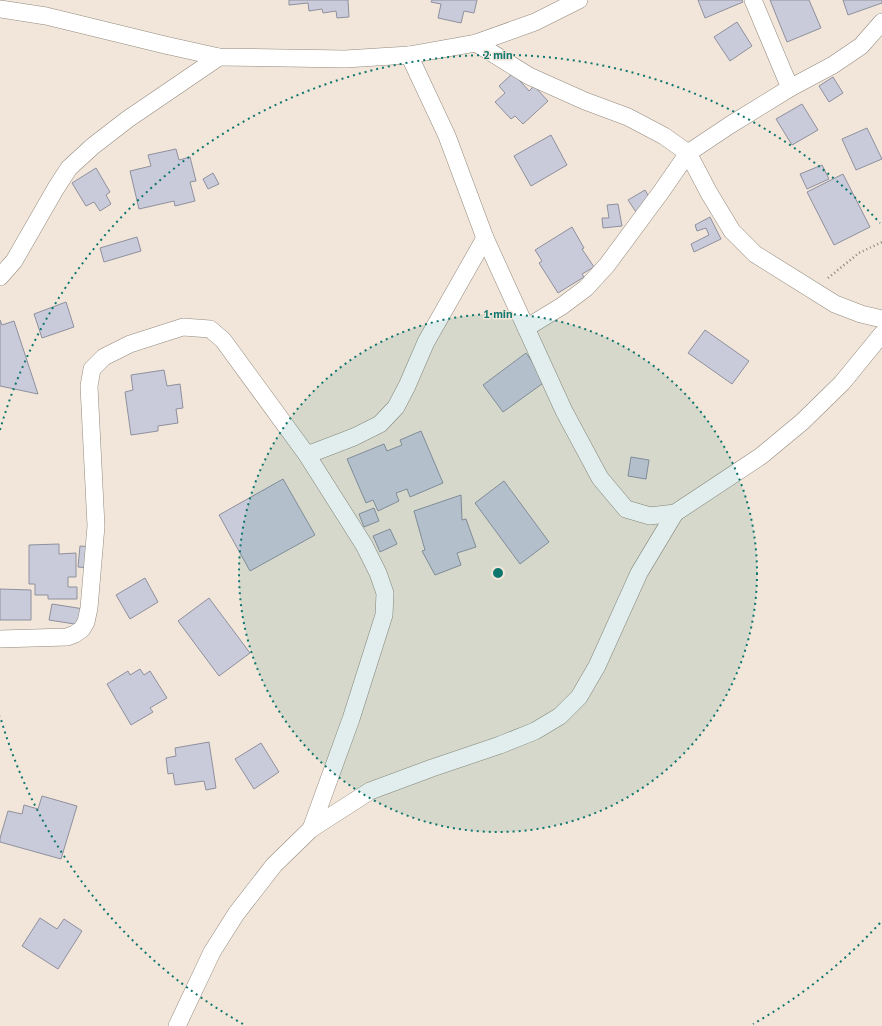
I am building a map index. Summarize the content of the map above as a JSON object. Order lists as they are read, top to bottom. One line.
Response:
{"rings":["2 min","1 min"]}
